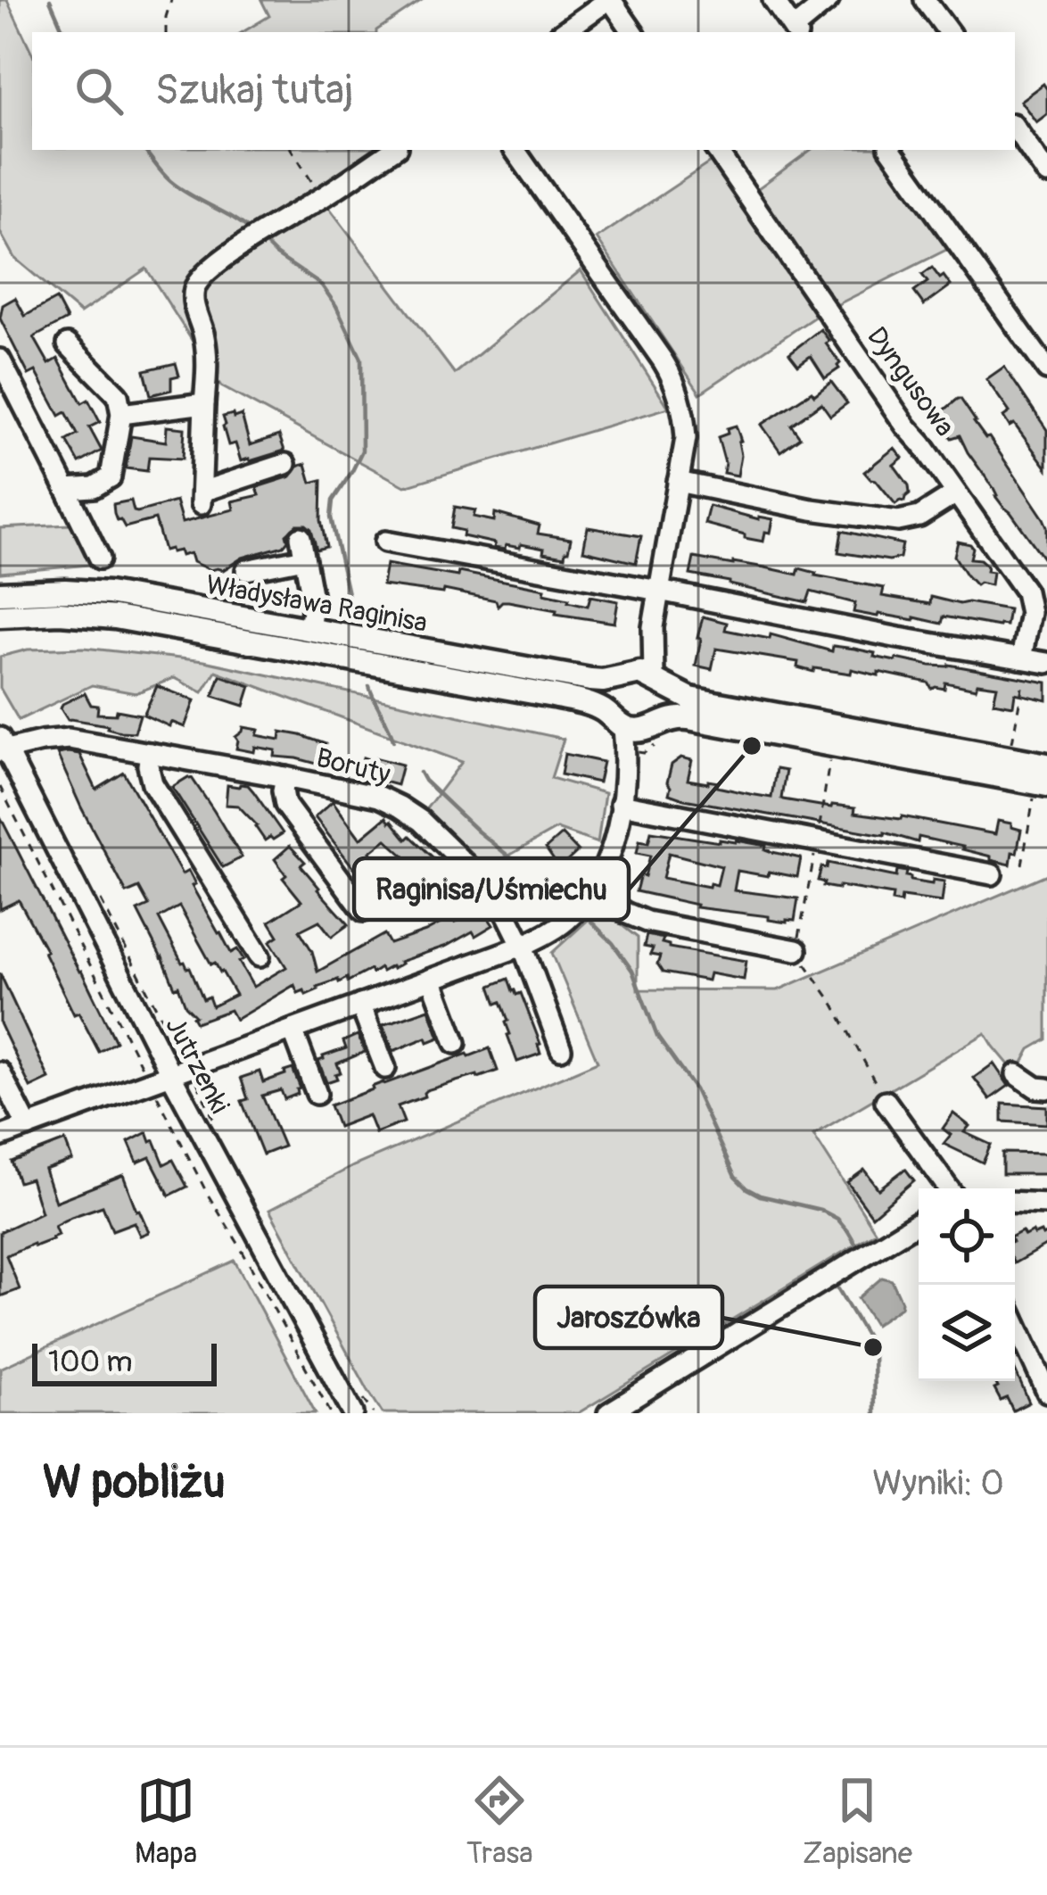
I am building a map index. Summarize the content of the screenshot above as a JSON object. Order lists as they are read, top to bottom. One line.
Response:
{"streets":{"main road":["Władysława Raginisa"],"street":["Dyngusowa","Boruty","Jutrzenki"]},"crossings":[["Boruty","Jutrzenki"]],"places":["Raginisa/Uśmiechu","Jaroszówka"],"scale_bar":"100 m","page":{"search":"Szukaj tutaj","scale":"100 m","heading":["W pobliżu","Wyniki: 0"],"nav":["Mapa","Trasa","Zapisane"]}}
